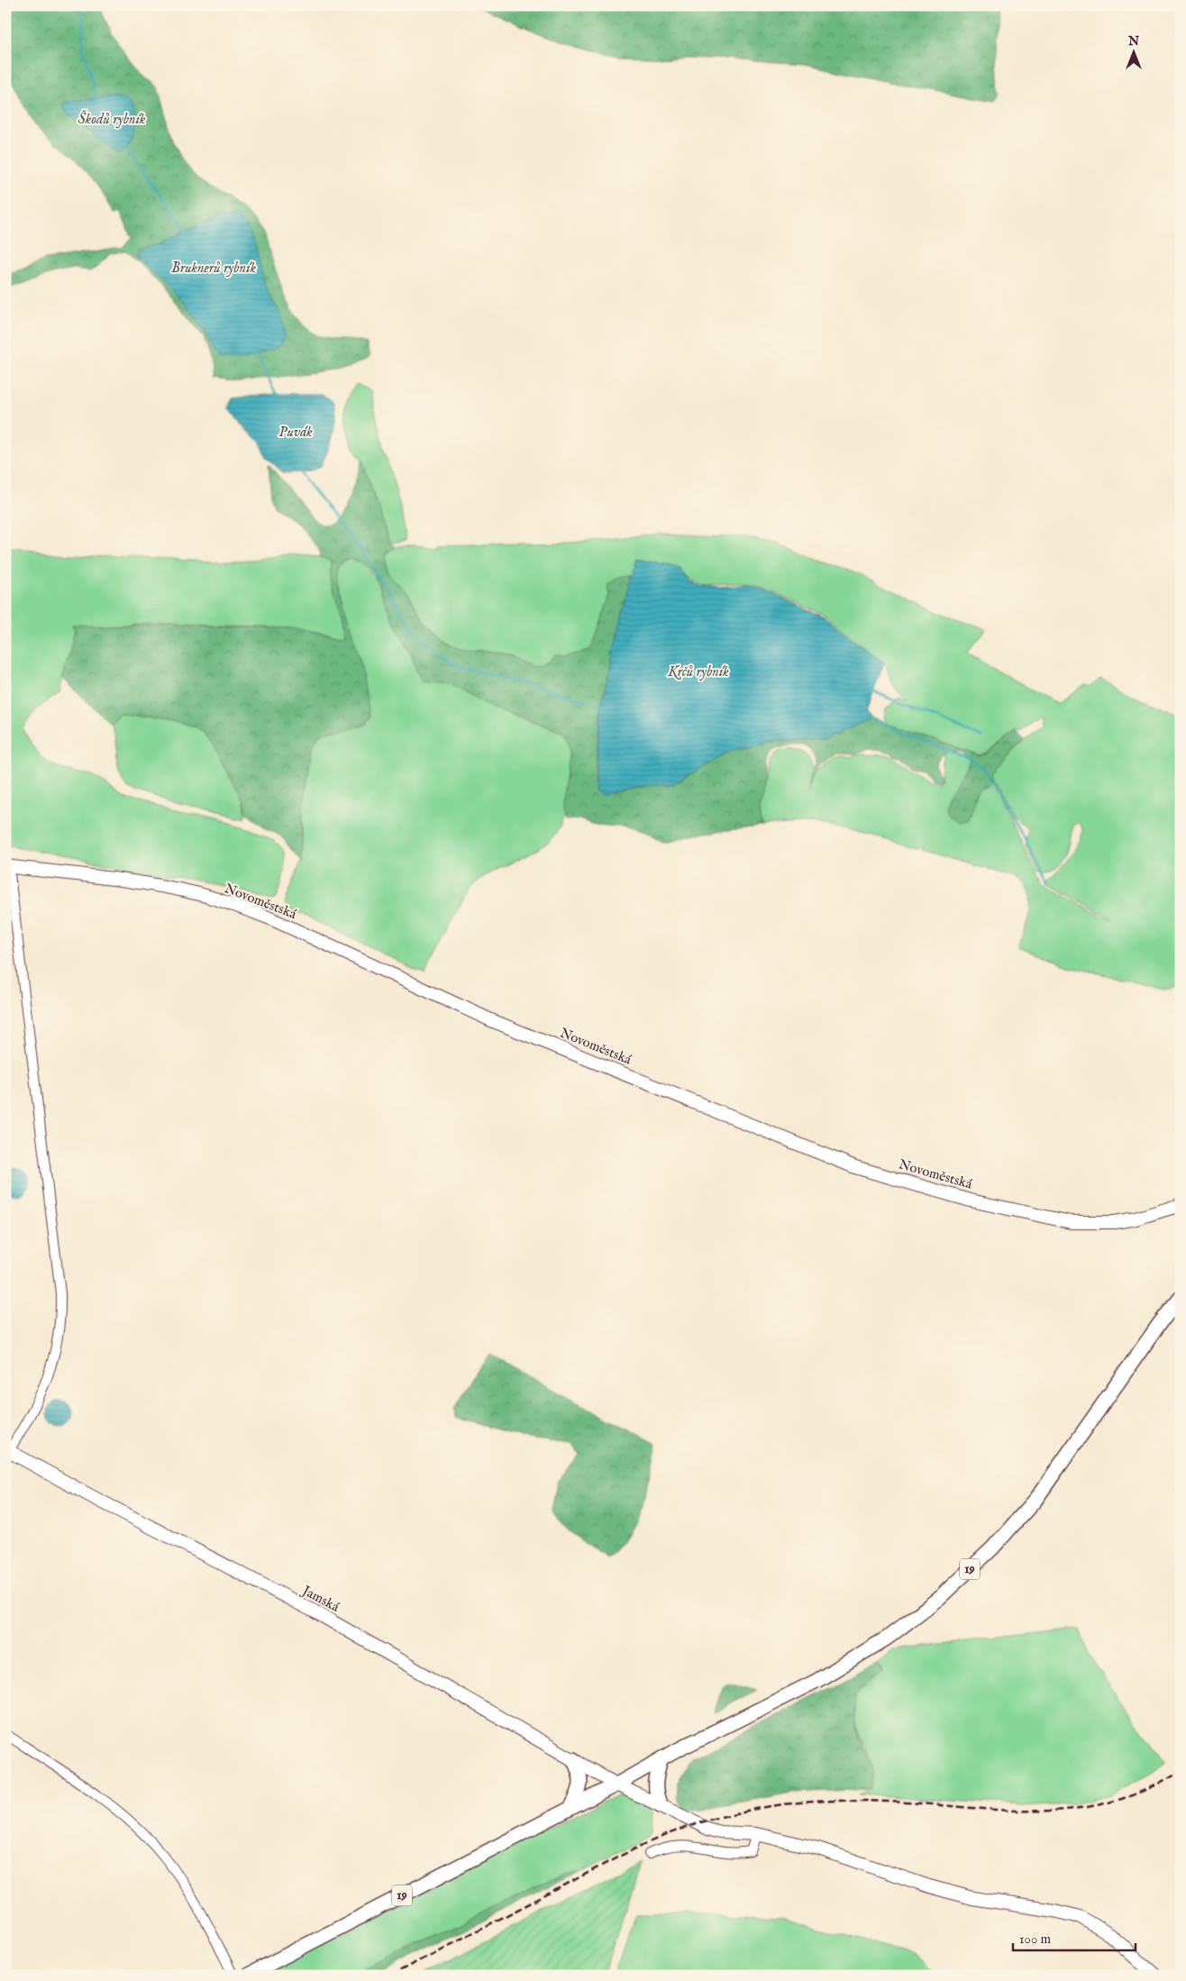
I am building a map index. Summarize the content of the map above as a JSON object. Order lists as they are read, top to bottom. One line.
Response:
{"streets":{"main road":["19"],"street":["Novoměstská","Jamská"]},"crossings":[["19","Jamská"]],"water":["Škodů rybník","Bruknerů rybník","Puvák","Krčů rybník"],"scale_bar":"100 m","north":"top"}
